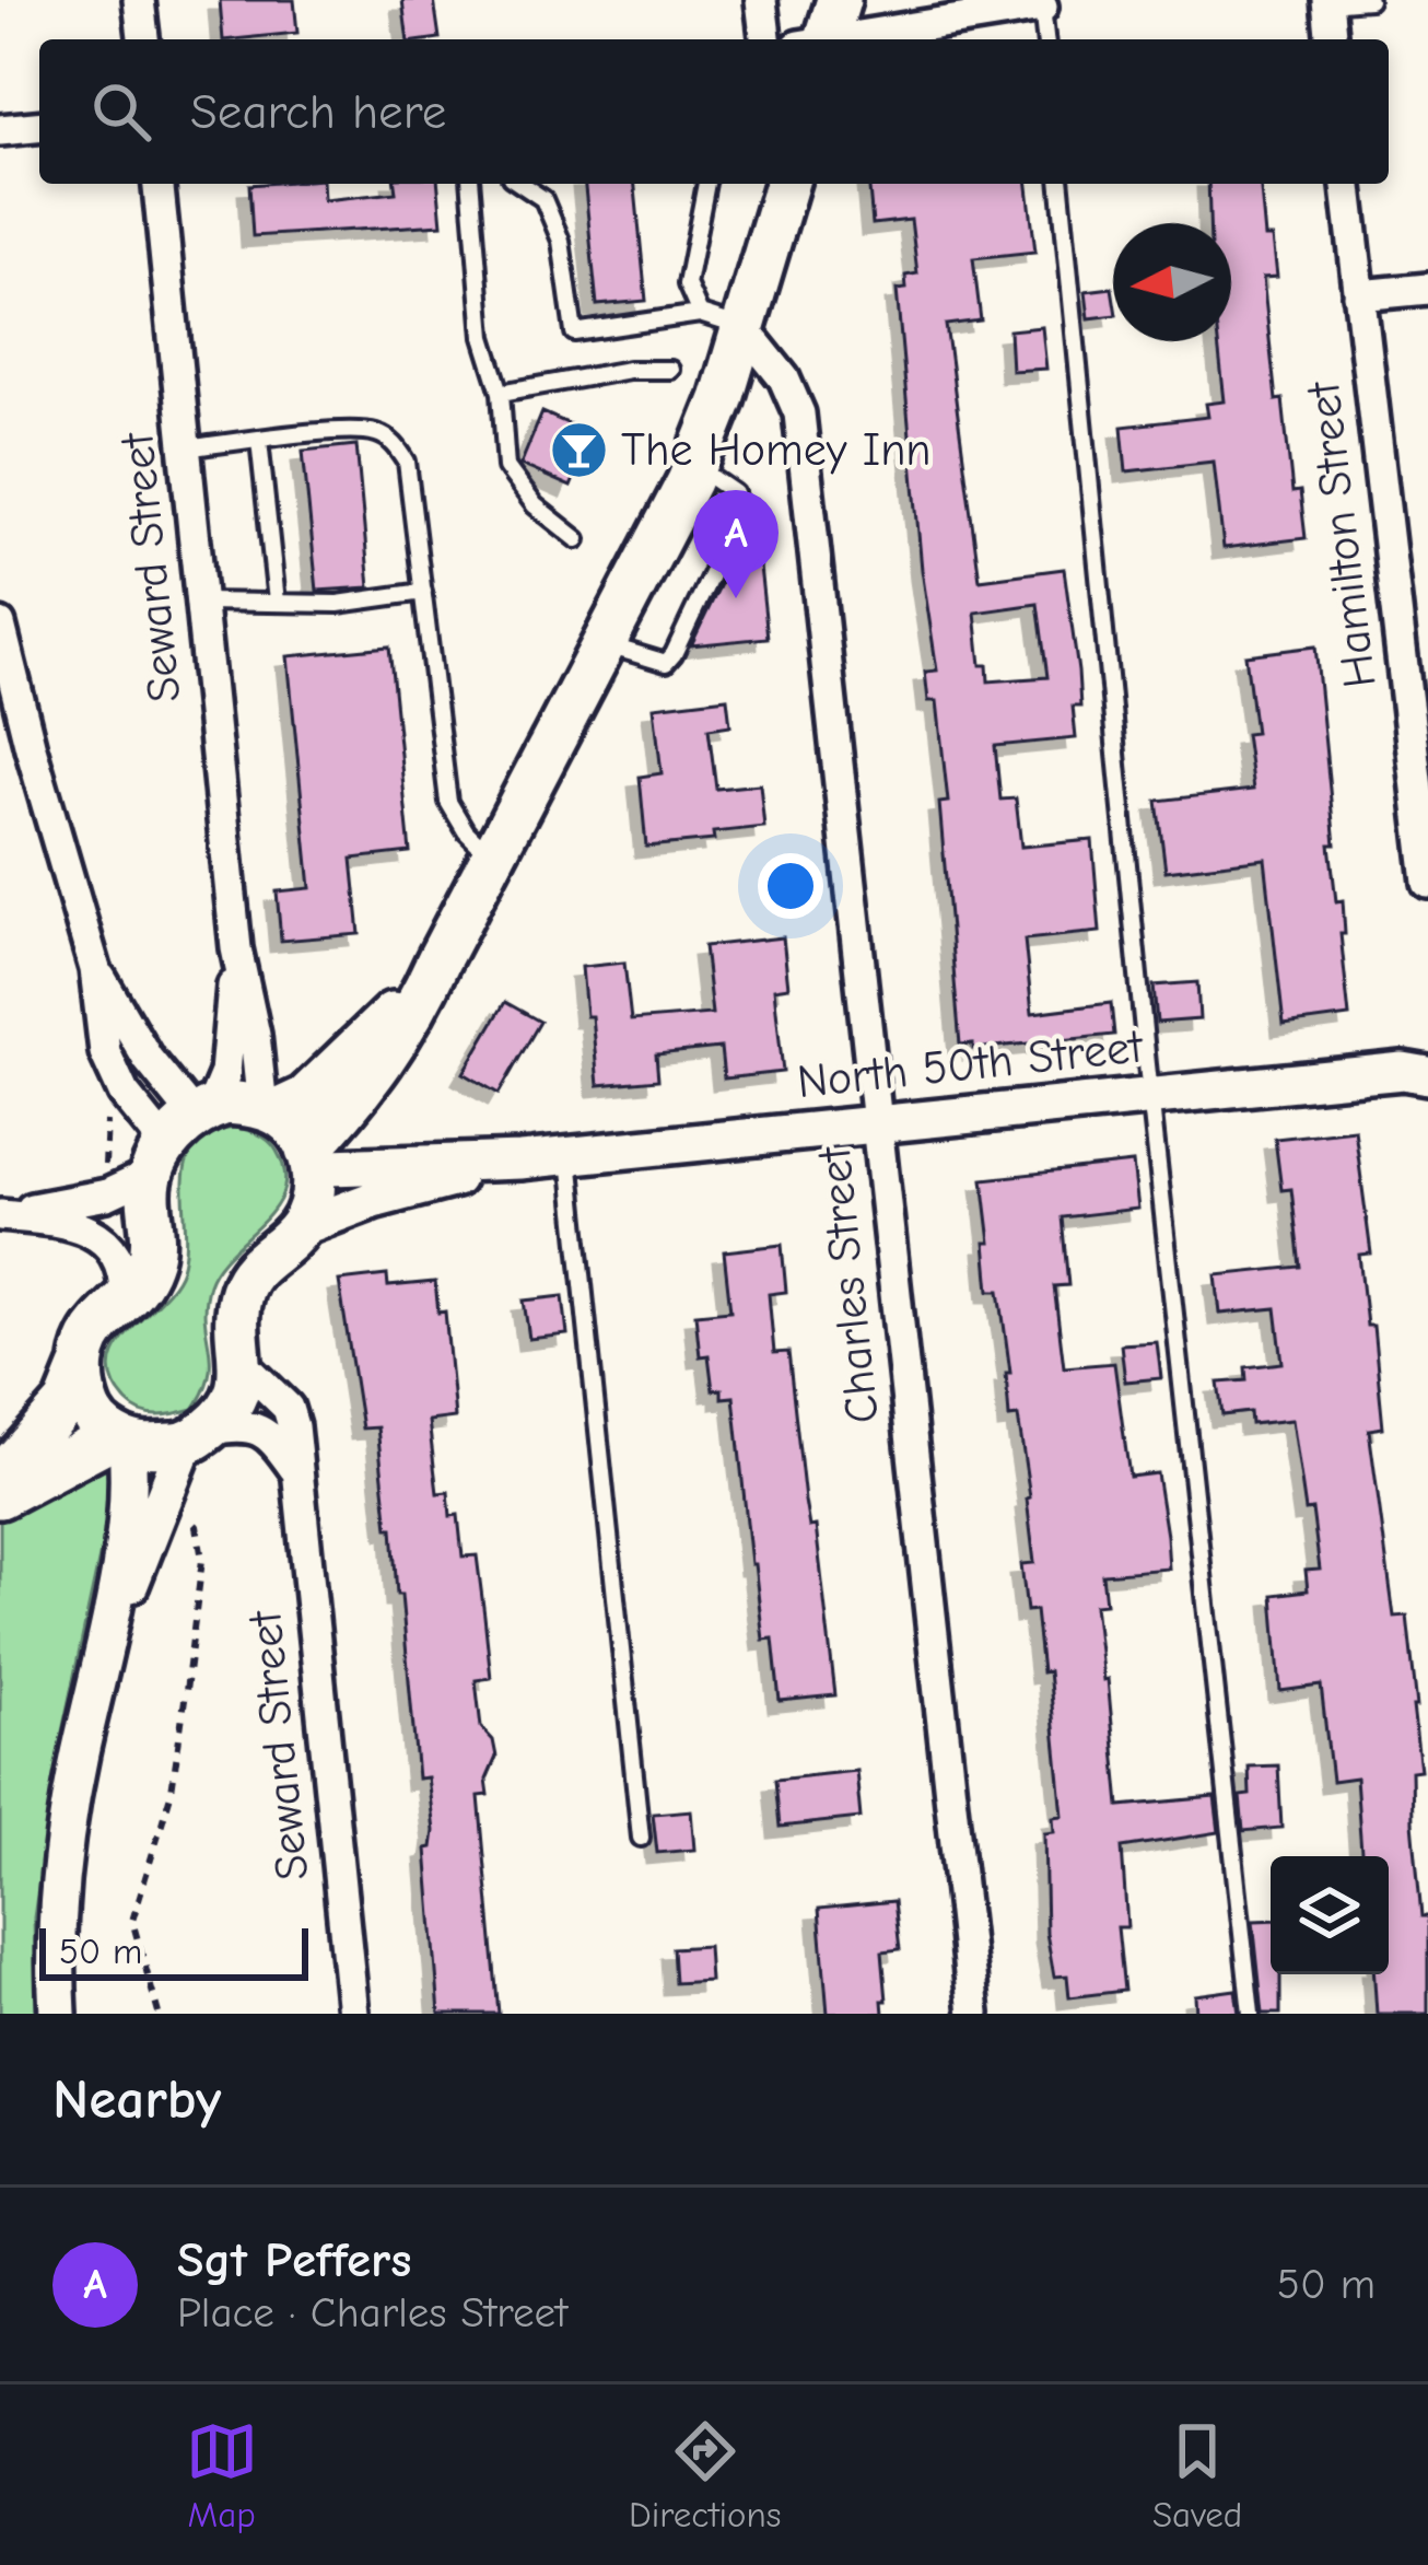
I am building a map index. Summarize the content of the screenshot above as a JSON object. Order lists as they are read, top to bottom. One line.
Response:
{"streets":{"street":["Hamilton Street","Seward Street","North 50th Street","Charles Street"]},"crossings":[["North 50th Street","Charles Street"]],"places":{"bar":["The Homey Inn"]},"scale_bar":"50 m","north":"left","page":{"search":"Search here","pins":"A","scale":"50 m","heading":"Nearby","list":[{"mark":"A","name":"Sgt Peffers","note":"Place · Charles Street","value":"50 m"}],"nav":["Map","Directions","Saved"]}}
